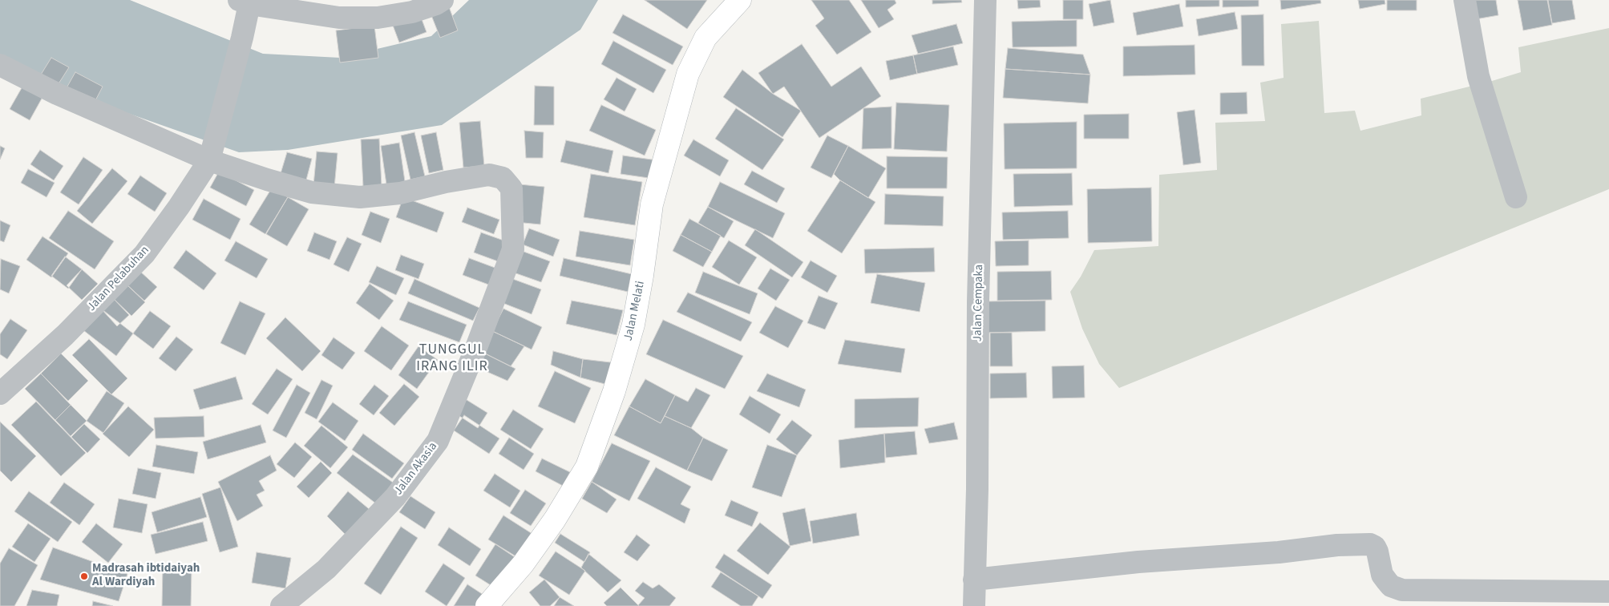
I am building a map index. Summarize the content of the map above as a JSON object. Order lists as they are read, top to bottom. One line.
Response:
{"streets":{"main road":["Jalan Melati"],"street":["Jalan Pelabuhan","Jalan Cempaka","Jalan Akasia"]},"crossings":[["Jalan Pelabuhan","Jalan Akasia"]],"districts":["TUNGGUL IRANG ILIR"],"places":["Madrasah ibtidaiyah Al Wardiyah"]}
